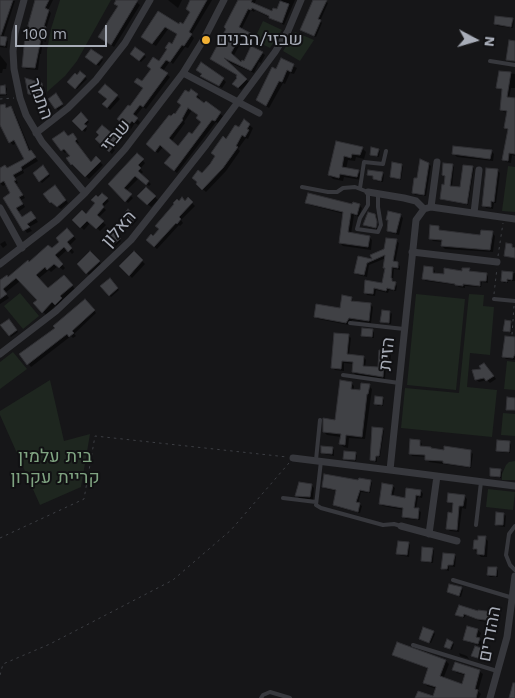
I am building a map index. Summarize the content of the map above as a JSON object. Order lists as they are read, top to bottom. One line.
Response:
{"streets":{"street":["התמר","שבזי","האלון","הזית","ההדרים"]},"crossings":[["התמר","שבזי"]],"parks":["בית עלמין קריית עקרון"],"places":["שבזי/הבנים"],"scale_bar":"100 m","north":"right"}
